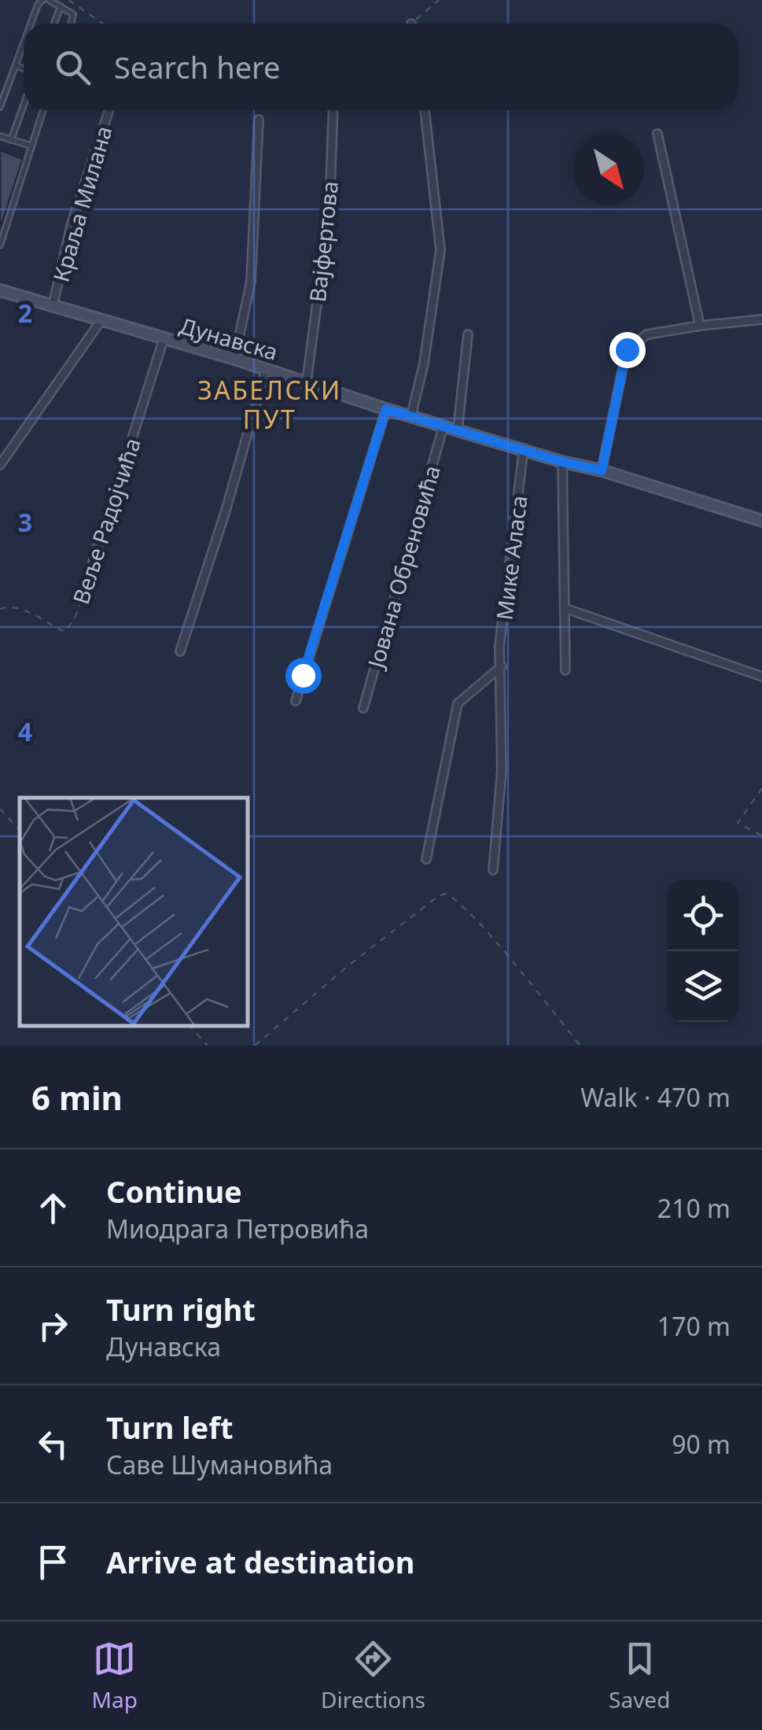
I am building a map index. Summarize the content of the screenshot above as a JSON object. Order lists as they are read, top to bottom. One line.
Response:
{"streets":{"street":["Краља Милана","Вајфертова","Дунавска","Веље Радојчића","Мике Аласа","Јована Обреновића"]},"crossings":[["Краља Милана","Дунавска"],["Вајфертова","Дунавска"],["Дунавска","Веље Радојчића"],["Дунавска","Мике Аласа"],["Дунавска","Јована Обреновића"]],"districts":["ЗАБЕЛСКИ ПУТ"],"north":"bottom right","page":{"search":"Search here","heading":["6 min","Walk · 470 m"],"list":[["Continue","Миодрага Петровића","210 m"],["Turn right","Дунавска","170 m"],["Turn left","Саве Шумановића","90 m"],"Arrive at destination"],"nav":["Map","Directions","Saved"]},"grid":{"rows":["2","3","4"]}}
